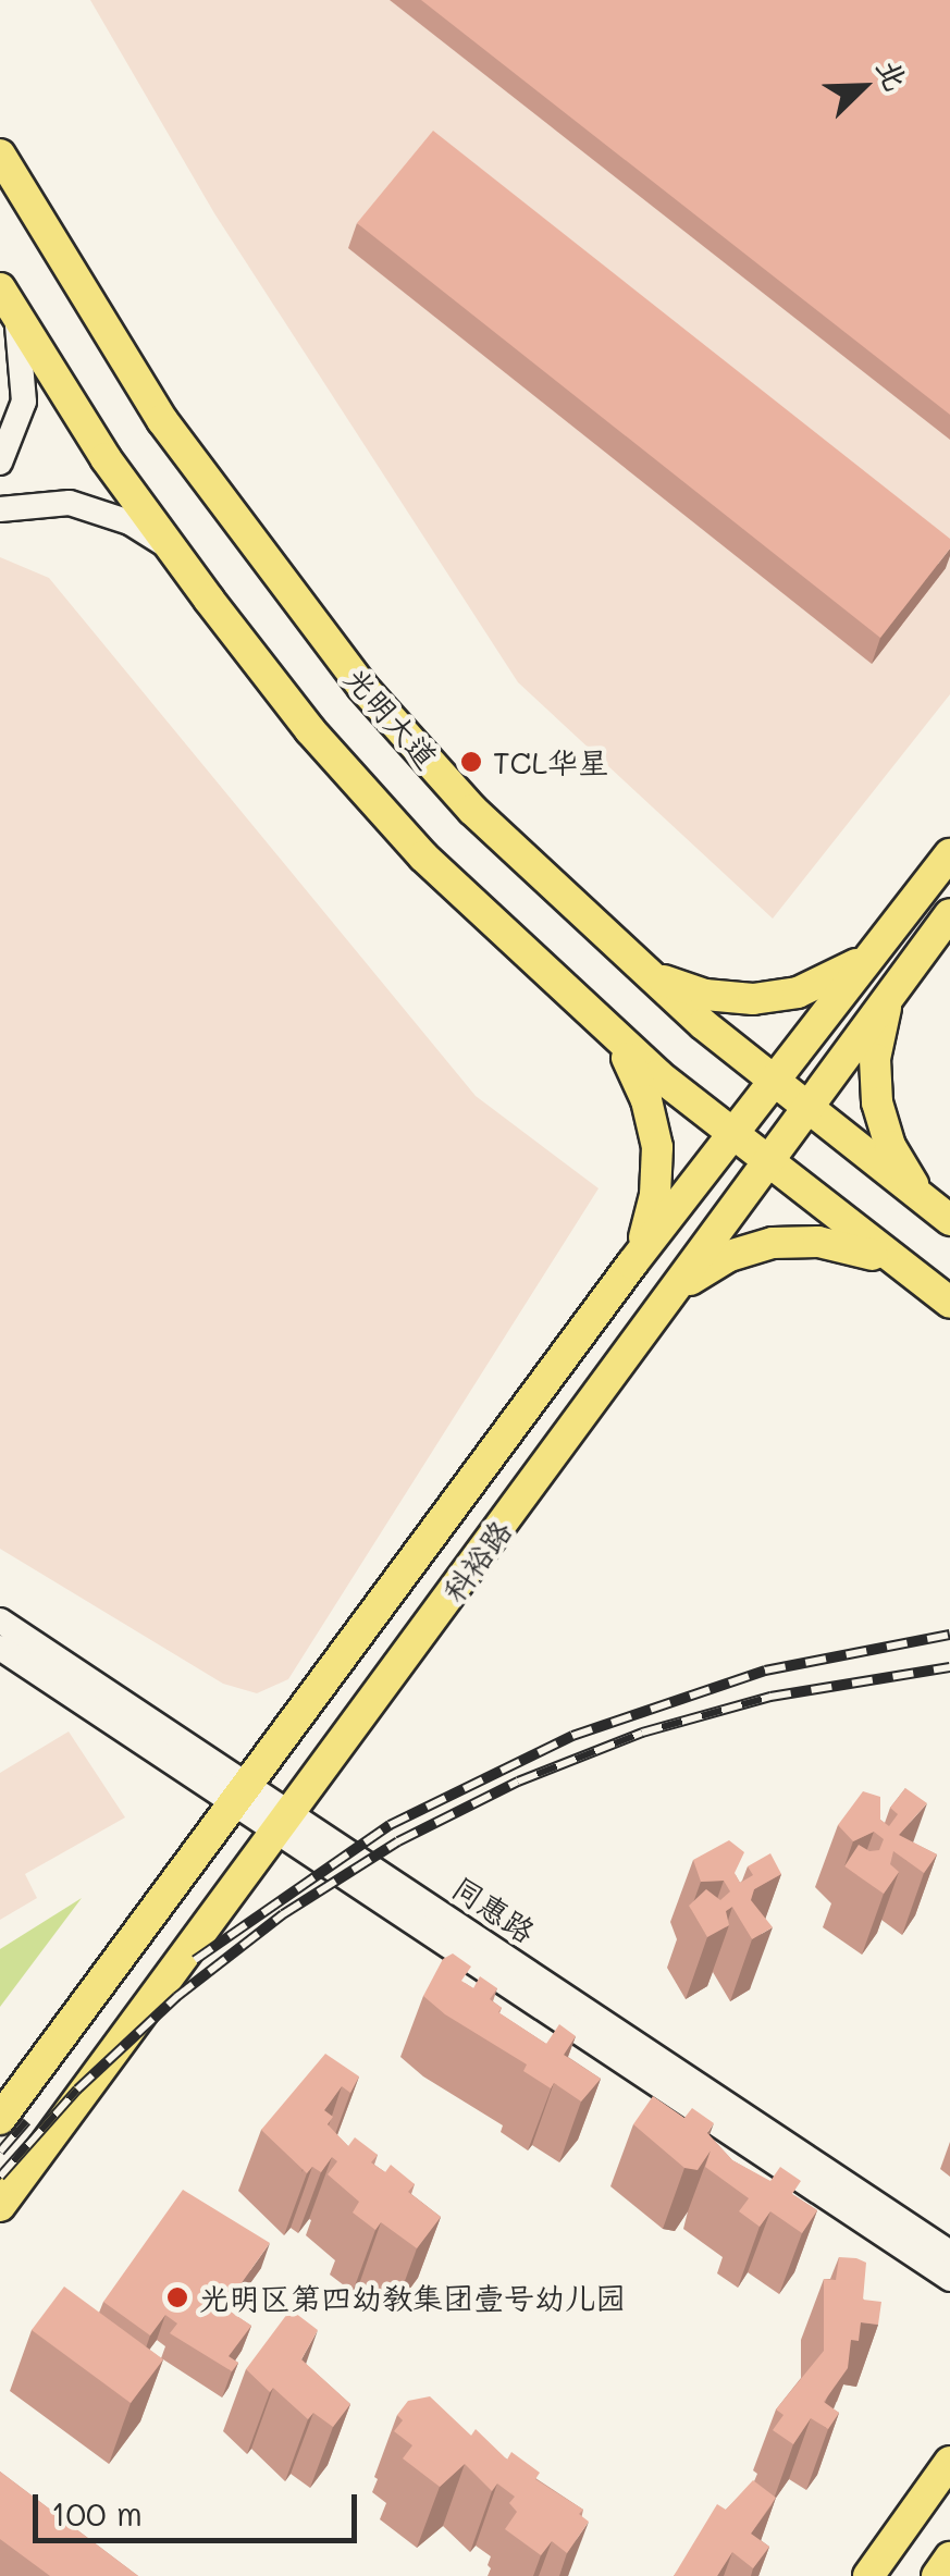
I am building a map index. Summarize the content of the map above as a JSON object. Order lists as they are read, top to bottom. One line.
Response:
{"streets":{"main road":["光明大道","科裕路"],"street":["同惠路"]},"crossings":[["光明大道","科裕路"],["科裕路","同惠路"]],"places":["TCL华星","光明区第四幼教集团壹号幼儿园"],"scale_bar":"100 m","north":"top right"}
